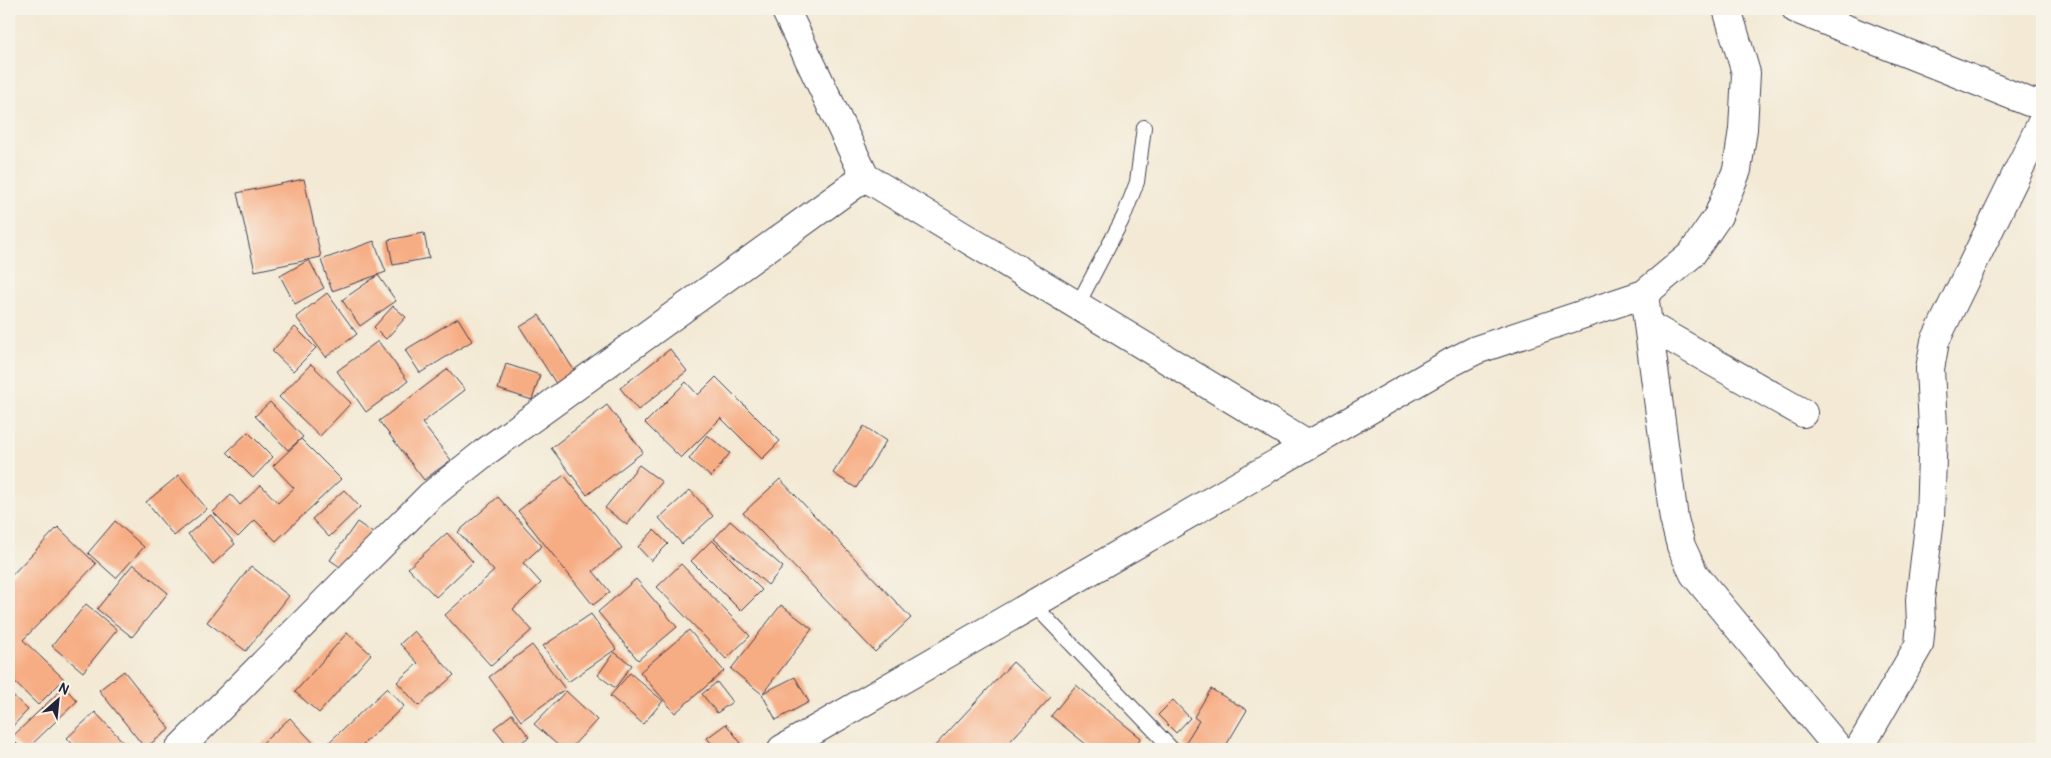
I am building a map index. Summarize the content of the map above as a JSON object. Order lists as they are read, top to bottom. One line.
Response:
{"north":"top right"}
